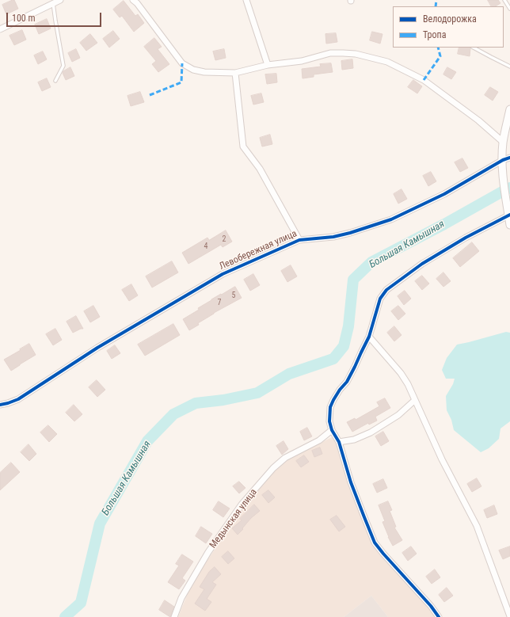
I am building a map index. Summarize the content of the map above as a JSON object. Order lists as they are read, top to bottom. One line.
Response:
{"streets":{"street":["Левобережная улица","Медынская улица"]},"water":["Большая Камышная"],"house_numbers":["2","4","5","7"],"legend":["Велодорожка","Тропа"],"scale_bar":"100 m"}
